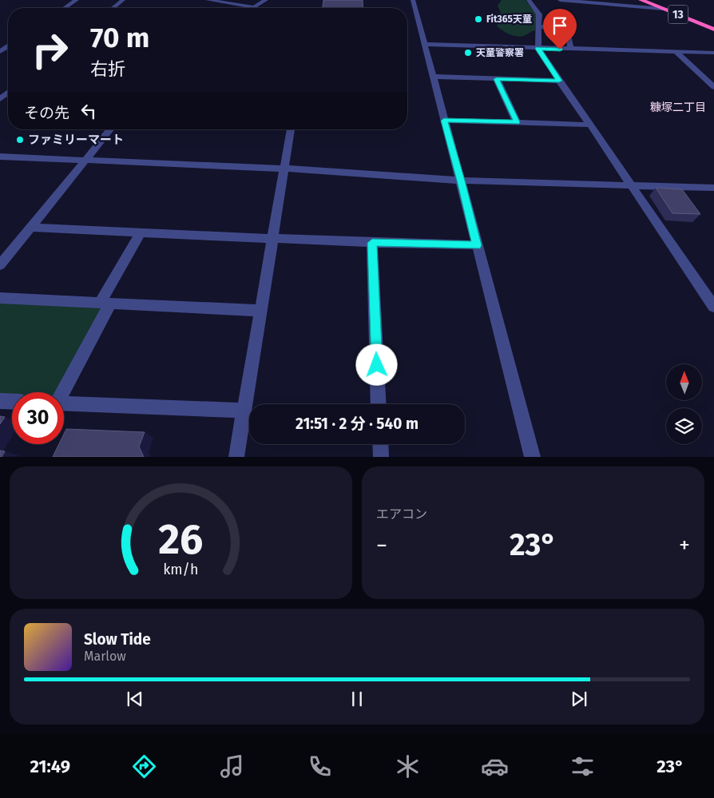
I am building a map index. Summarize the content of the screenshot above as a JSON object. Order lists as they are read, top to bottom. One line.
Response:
{"streets":{"highway":["13"]},"districts":["糠塚二丁目"],"places":["Fit365天童","天童警察署","ファミリーマート"],"north":"top","page":{"turn":["70 m","右折"],"then":"その先","limit":"30","trip":"21:51 · 2 分 · 540 m","tile":"エアコン","heat":["−","23°","+"],"song":["Slow Tide","Marlow"],"tabs":["21:49","23°"],"gauge":["26","km/h"]}}
